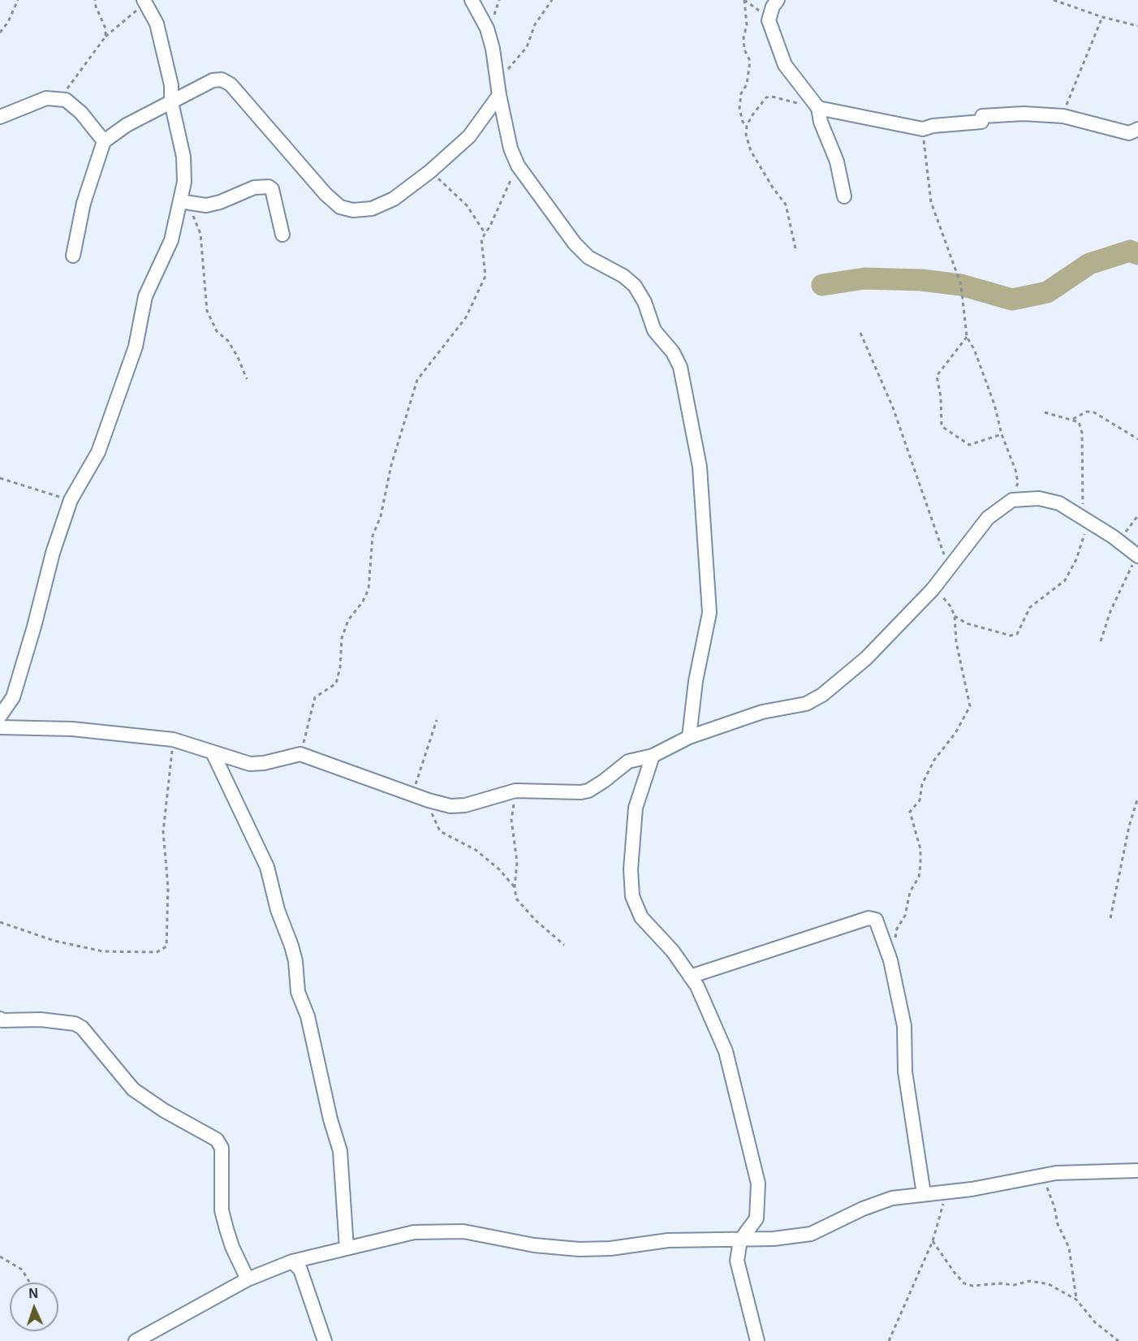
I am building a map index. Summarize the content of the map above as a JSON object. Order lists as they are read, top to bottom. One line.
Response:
{"north":"top"}
